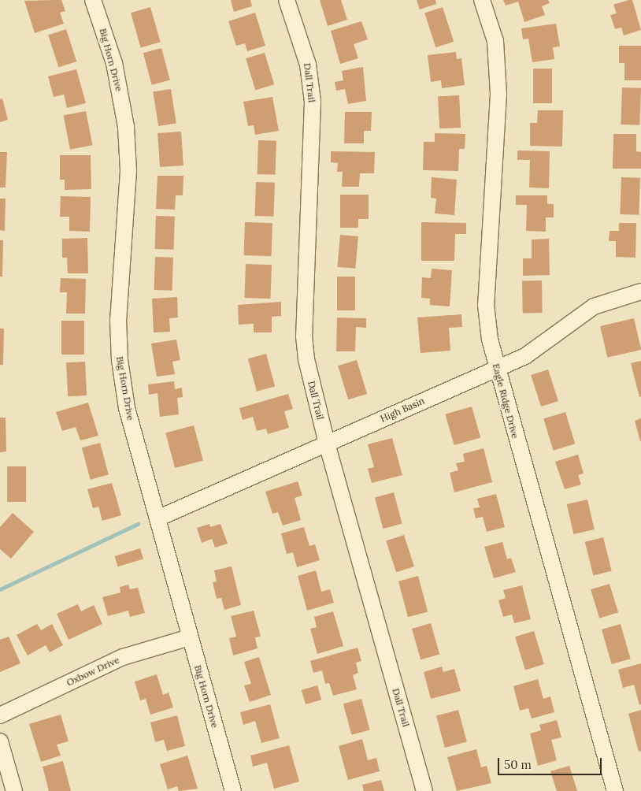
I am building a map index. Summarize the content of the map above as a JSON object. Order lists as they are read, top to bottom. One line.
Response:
{"streets":{"street":["Big Horn Drive","Dall Trail","Eagle Ridge Drive","High Basin","Oxbow Drive"]},"crossings":[["Big Horn Drive","High Basin"],["Big Horn Drive","Oxbow Drive"],["Dall Trail","High Basin"],["Eagle Ridge Drive","High Basin"]],"scale_bar":"50 m"}
